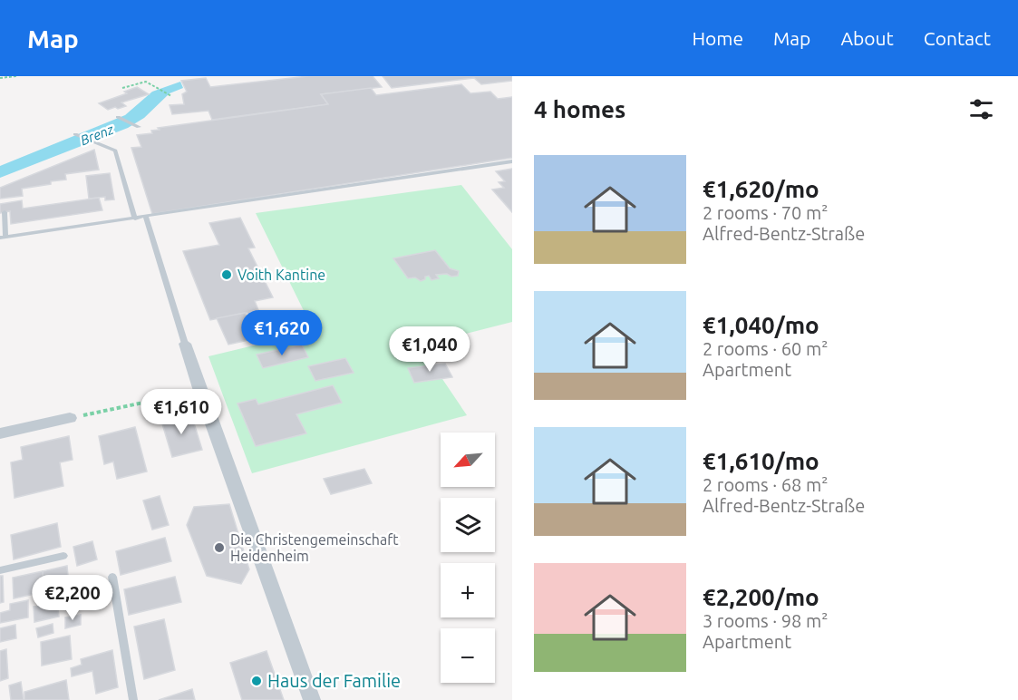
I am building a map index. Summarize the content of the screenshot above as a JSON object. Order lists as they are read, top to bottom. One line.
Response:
{"water":["Brenz"],"places":["Voith Kantine","Die Christengemeinschaft Heidenheim","Haus der Familie"],"north":"bottom left","page":{"header":"Map","nav":["Home","Map","About","Contact"],"heading":"4 homes","list":[{"name":"€1,620/mo","note":"2 rooms · 70 m² · Alfred-Bentz-Straße"},{"name":"€1,040/mo","note":"2 rooms · 60 m² · Apartment"},{"name":"€1,610/mo","note":"2 rooms · 68 m² · Alfred-Bentz-Straße"},{"name":"€2,200/mo","note":"3 rooms · 98 m² · Apartment"}],"price":["€1,620","€1,040","€1,610","€2,200"],"map_buttons":["+","−"]}}
